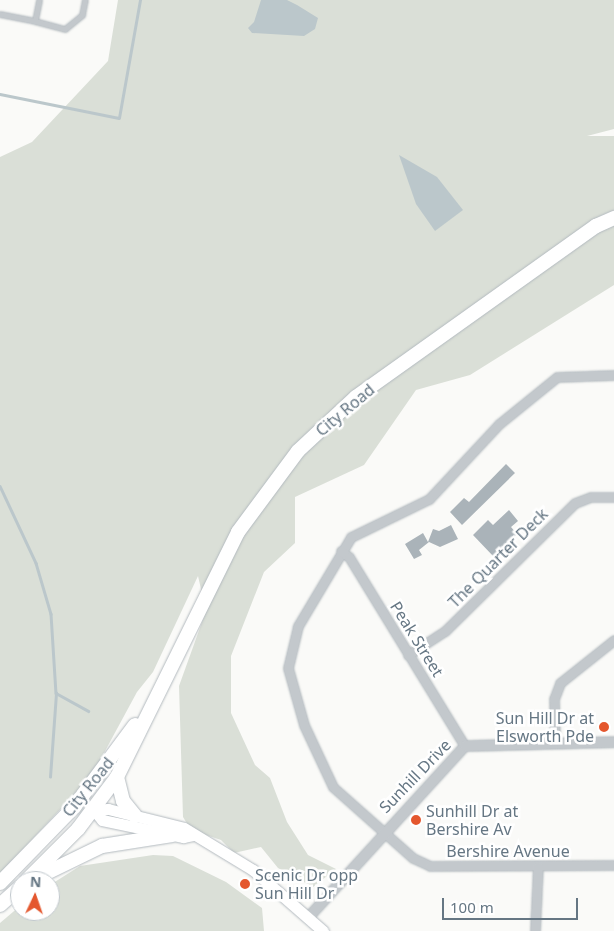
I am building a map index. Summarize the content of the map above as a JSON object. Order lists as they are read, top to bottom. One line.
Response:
{"streets":{"highway":["City Road"],"street":["The Quarter Deck","Peak Street","Sunhill Drive","Bershire Avenue"]},"crossings":[["The Quarter Deck","Peak Street"],["Peak Street","Sunhill Drive"],["Peak Street","Bershire Avenue"],["Sunhill Drive","Bershire Avenue"]],"places":["Sun Hill Dr at Elsworth Pde","Sunhill Dr at Bershire Av","Scenic Dr opp Sun Hill Dr"],"scale_bar":"100 m","north":"top"}
